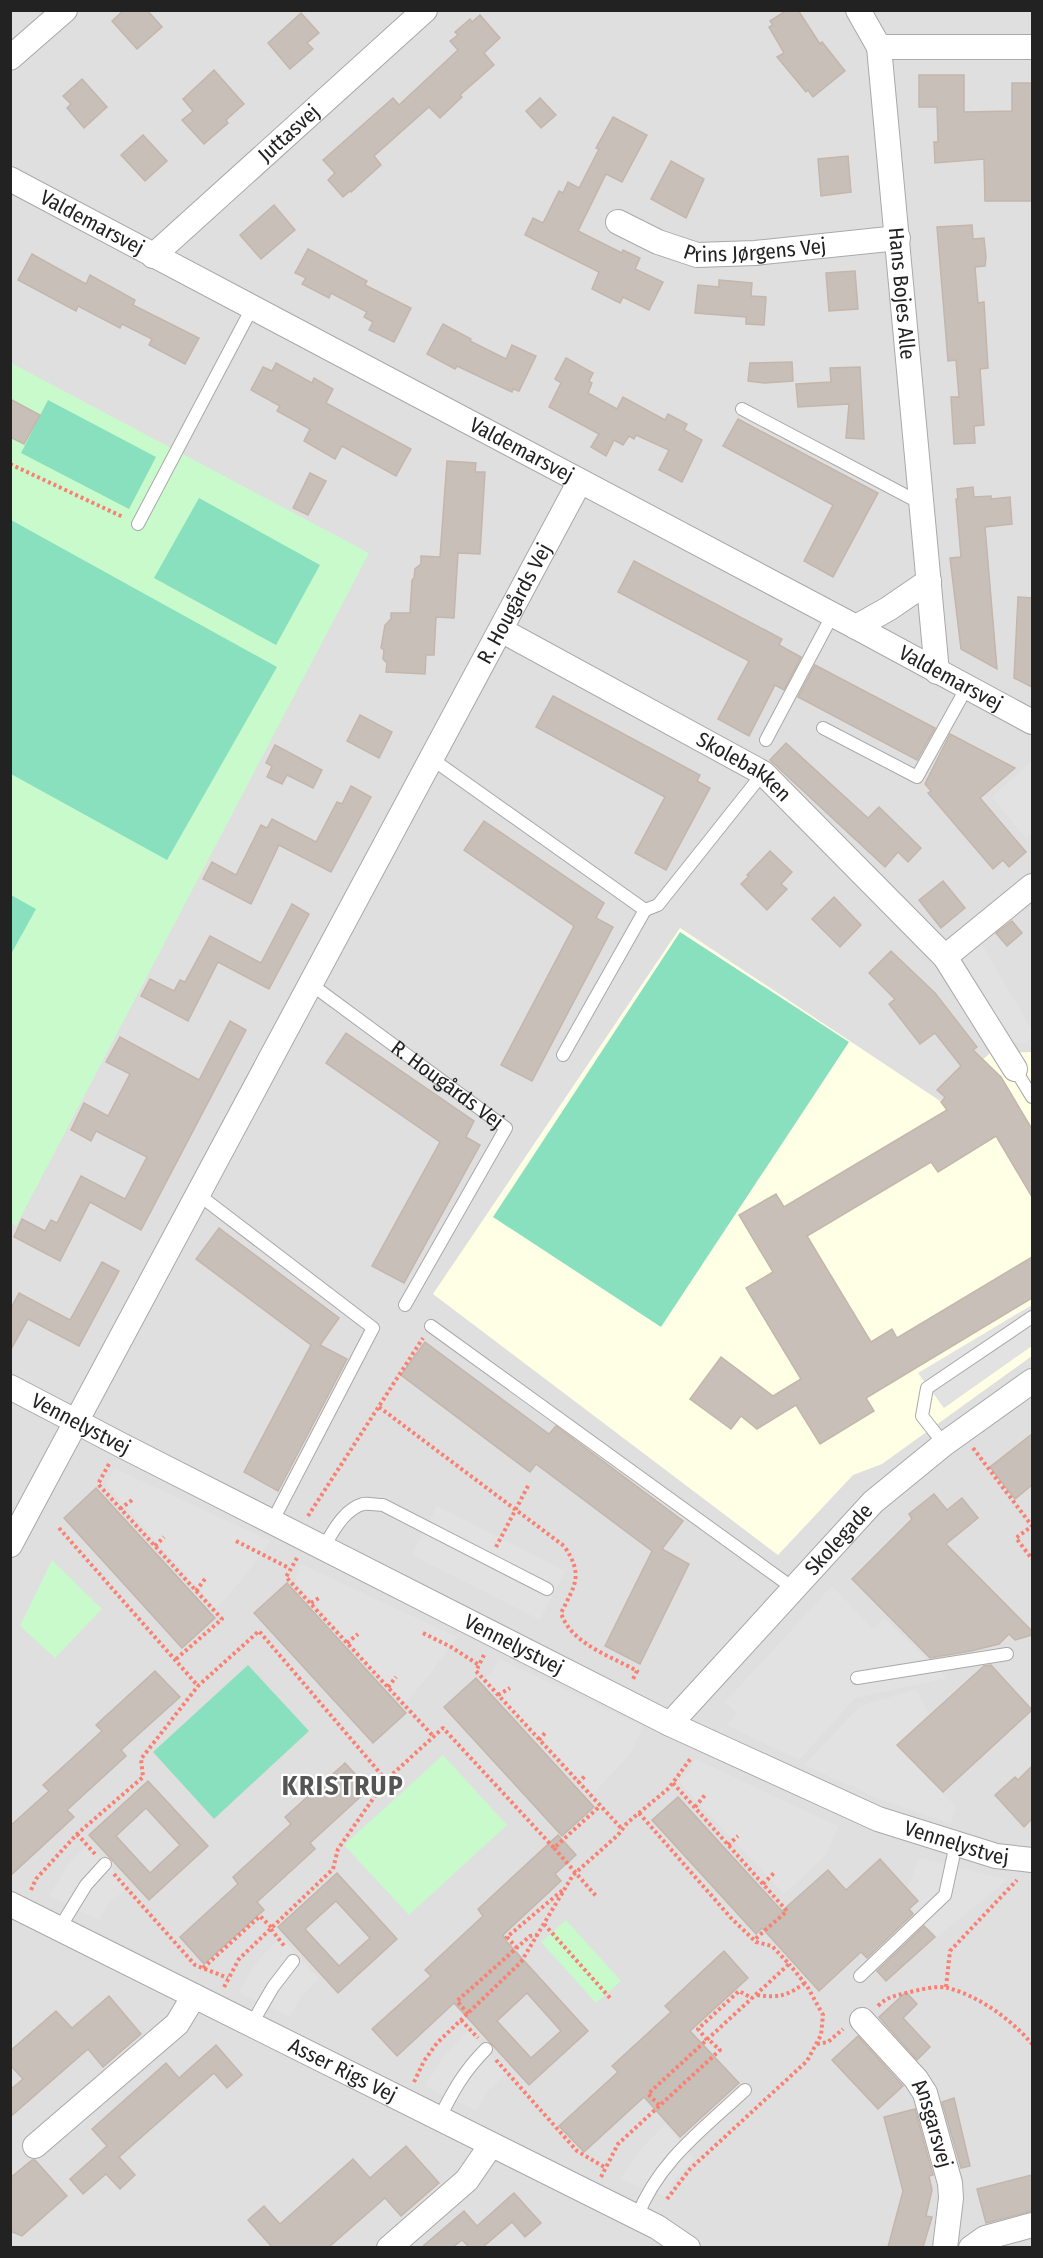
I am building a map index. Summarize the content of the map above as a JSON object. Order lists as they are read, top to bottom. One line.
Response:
{"streets":{"street":["Juttasvej","Valdemarsvej","Prins Jørgens Vej","Hans Bojes Alle","R. Hougårds Vej","Skolebakken","Vennelystvej","Skolegade","Asser Rigs Vej","Ansgarsvej"]},"crossings":[["Juttasvej","Valdemarsvej"],["Valdemarsvej","Hans Bojes Alle"],["Valdemarsvej","R. Hougårds Vej"],["Prins Jørgens Vej","Hans Bojes Alle"],["R. Hougårds Vej","Skolebakken"],["R. Hougårds Vej","Vennelystvej"],["Vennelystvej","Skolegade"]],"districts":["KRISTRUP"]}
